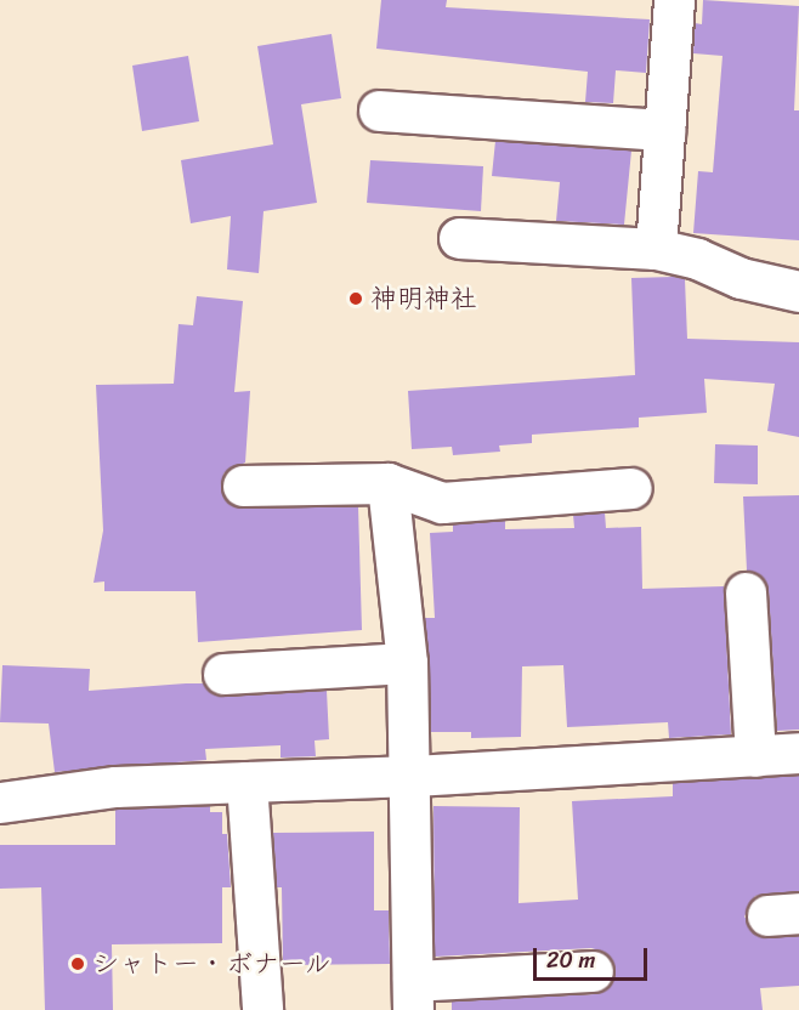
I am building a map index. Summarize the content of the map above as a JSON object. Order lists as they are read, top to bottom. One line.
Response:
{"places":["神明神社","シャトー・ボナール"],"scale_bar":"20 m"}
